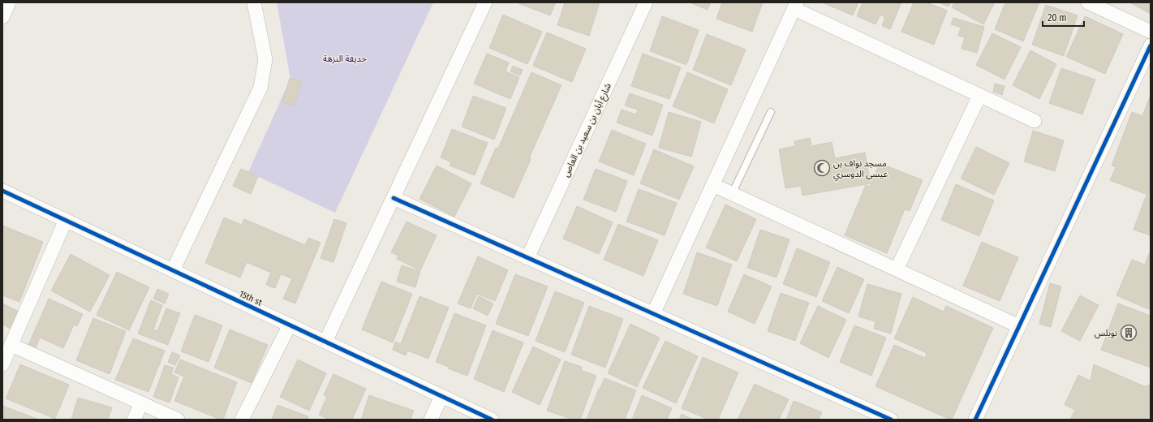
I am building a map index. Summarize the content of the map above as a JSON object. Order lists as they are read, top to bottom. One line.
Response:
{"streets":{"street":["شارع أبان بن سعيد بن العاص","15th st"]},"parks":["حديقة النزهة"],"places":{"mosque":["مسجد نواف بن عيسى الدوسري"],"building":["نوبلس"]},"scale_bar":"20 m"}
